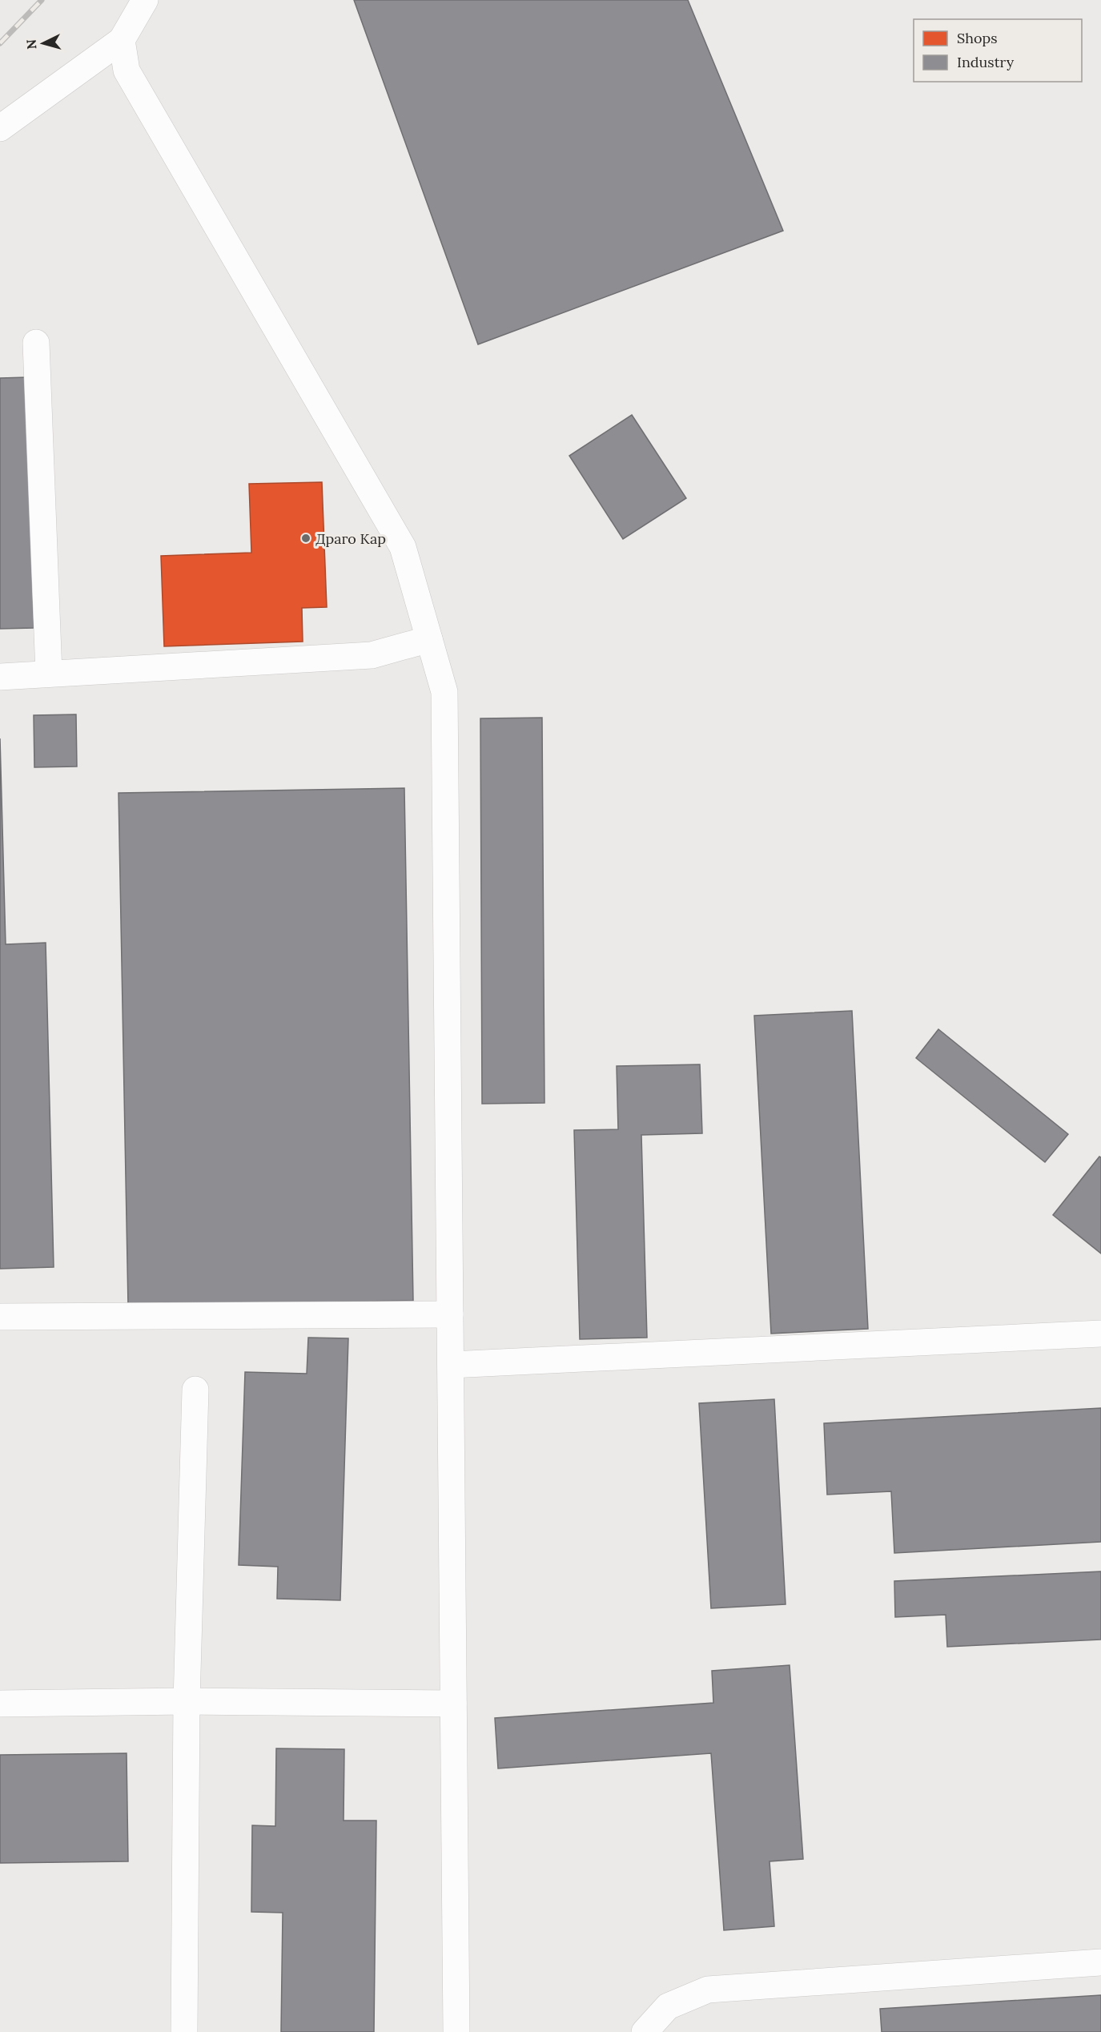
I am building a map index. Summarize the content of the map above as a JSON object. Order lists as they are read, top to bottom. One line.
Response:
{"places":["Драго Кар"],"legend":["Shops","Industry"],"north":"left"}
